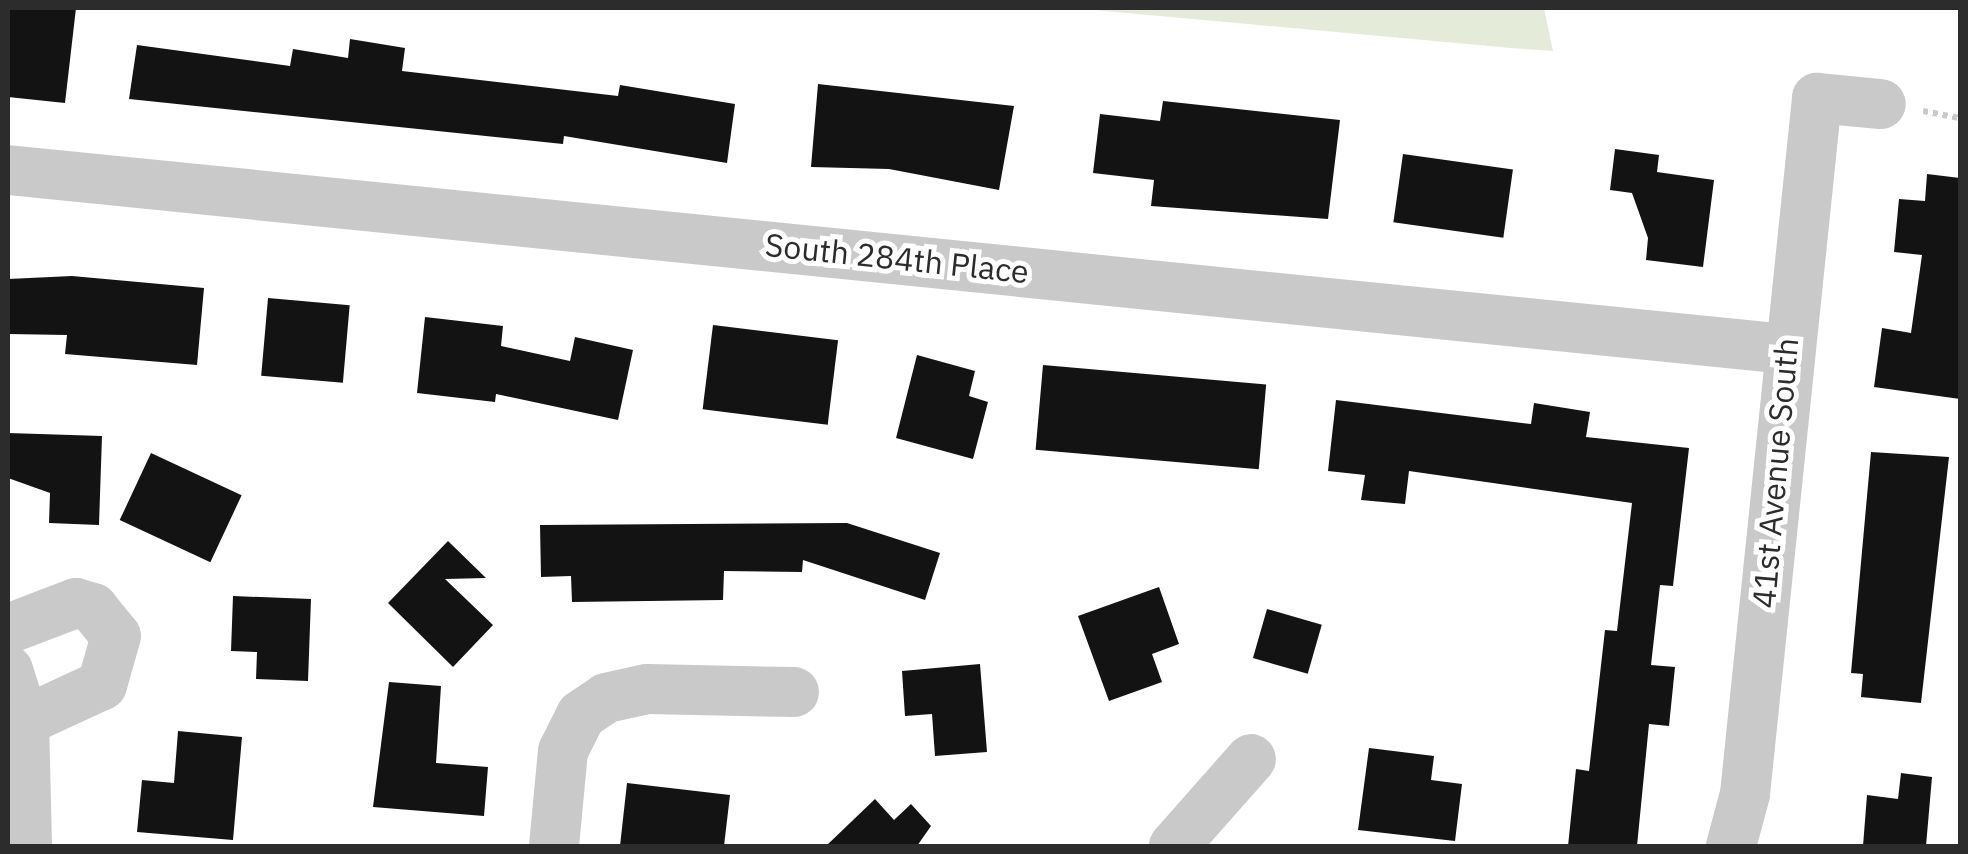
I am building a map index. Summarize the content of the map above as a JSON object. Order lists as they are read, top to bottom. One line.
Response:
{"streets":{"street":["South 284th Place","41st Avenue South"]},"crossings":[["South 284th Place","41st Avenue South"]]}
